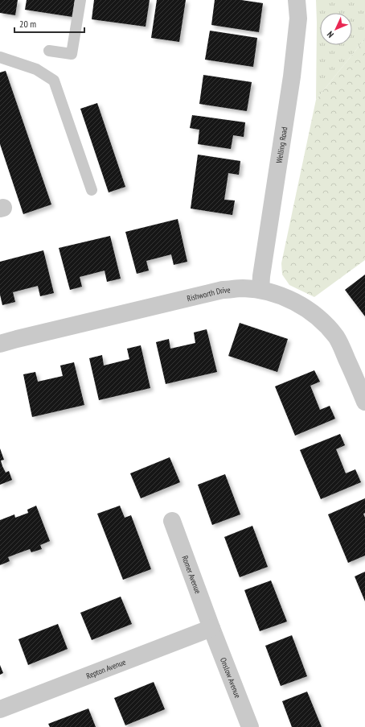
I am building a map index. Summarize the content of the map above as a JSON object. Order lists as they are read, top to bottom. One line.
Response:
{"streets":{"street":["Welling Road","Rishworth Drive","Romer Avenue","Repton Avenue","Onslow Avenue"]},"crossings":[["Welling Road","Rishworth Drive"],["Romer Avenue","Repton Avenue"],["Romer Avenue","Onslow Avenue"],["Repton Avenue","Onslow Avenue"]],"scale_bar":"20 m","north":"bottom left"}
